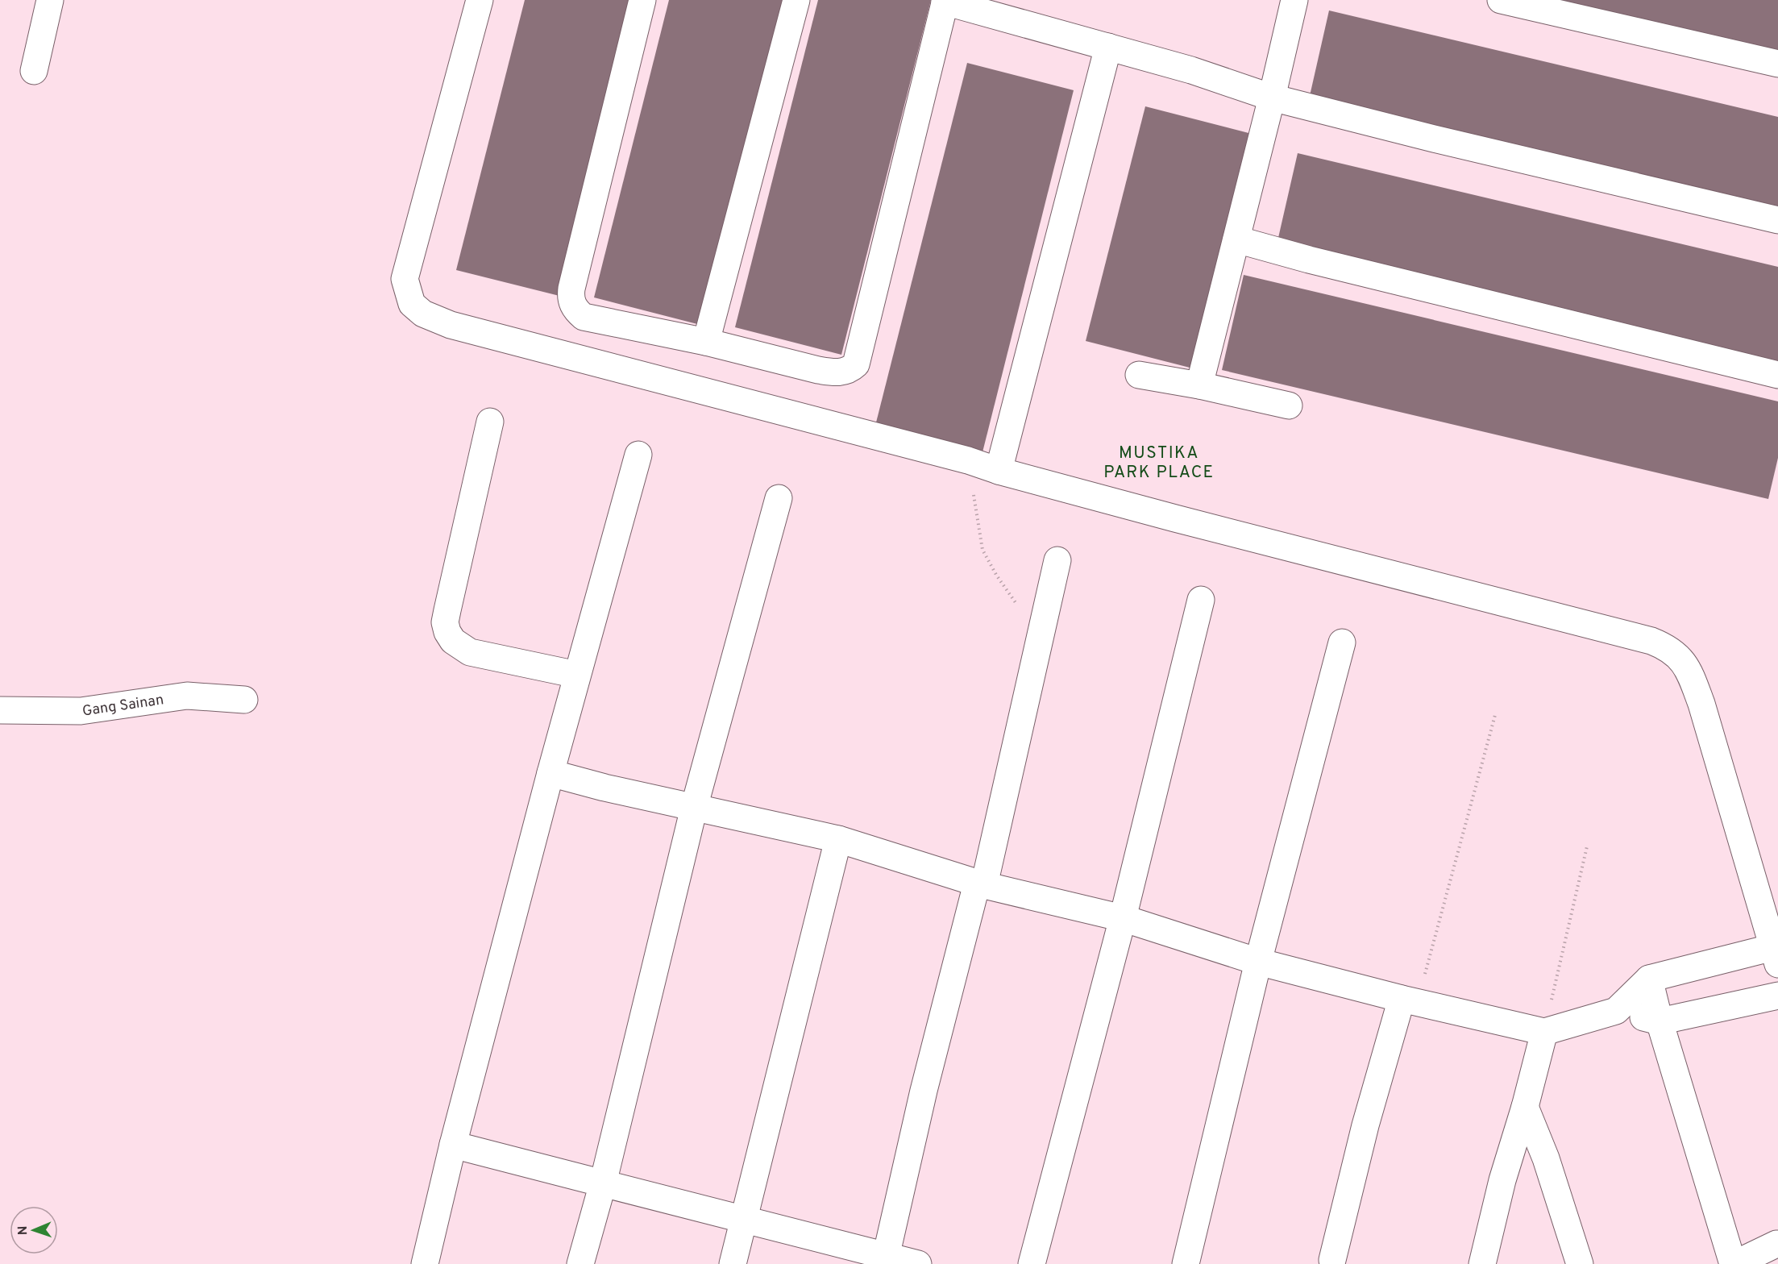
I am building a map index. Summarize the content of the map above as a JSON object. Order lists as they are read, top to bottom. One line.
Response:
{"streets":{"street":["Gang Sainan"]},"districts":["MUSTIKA PARK PLACE"],"north":"left"}
